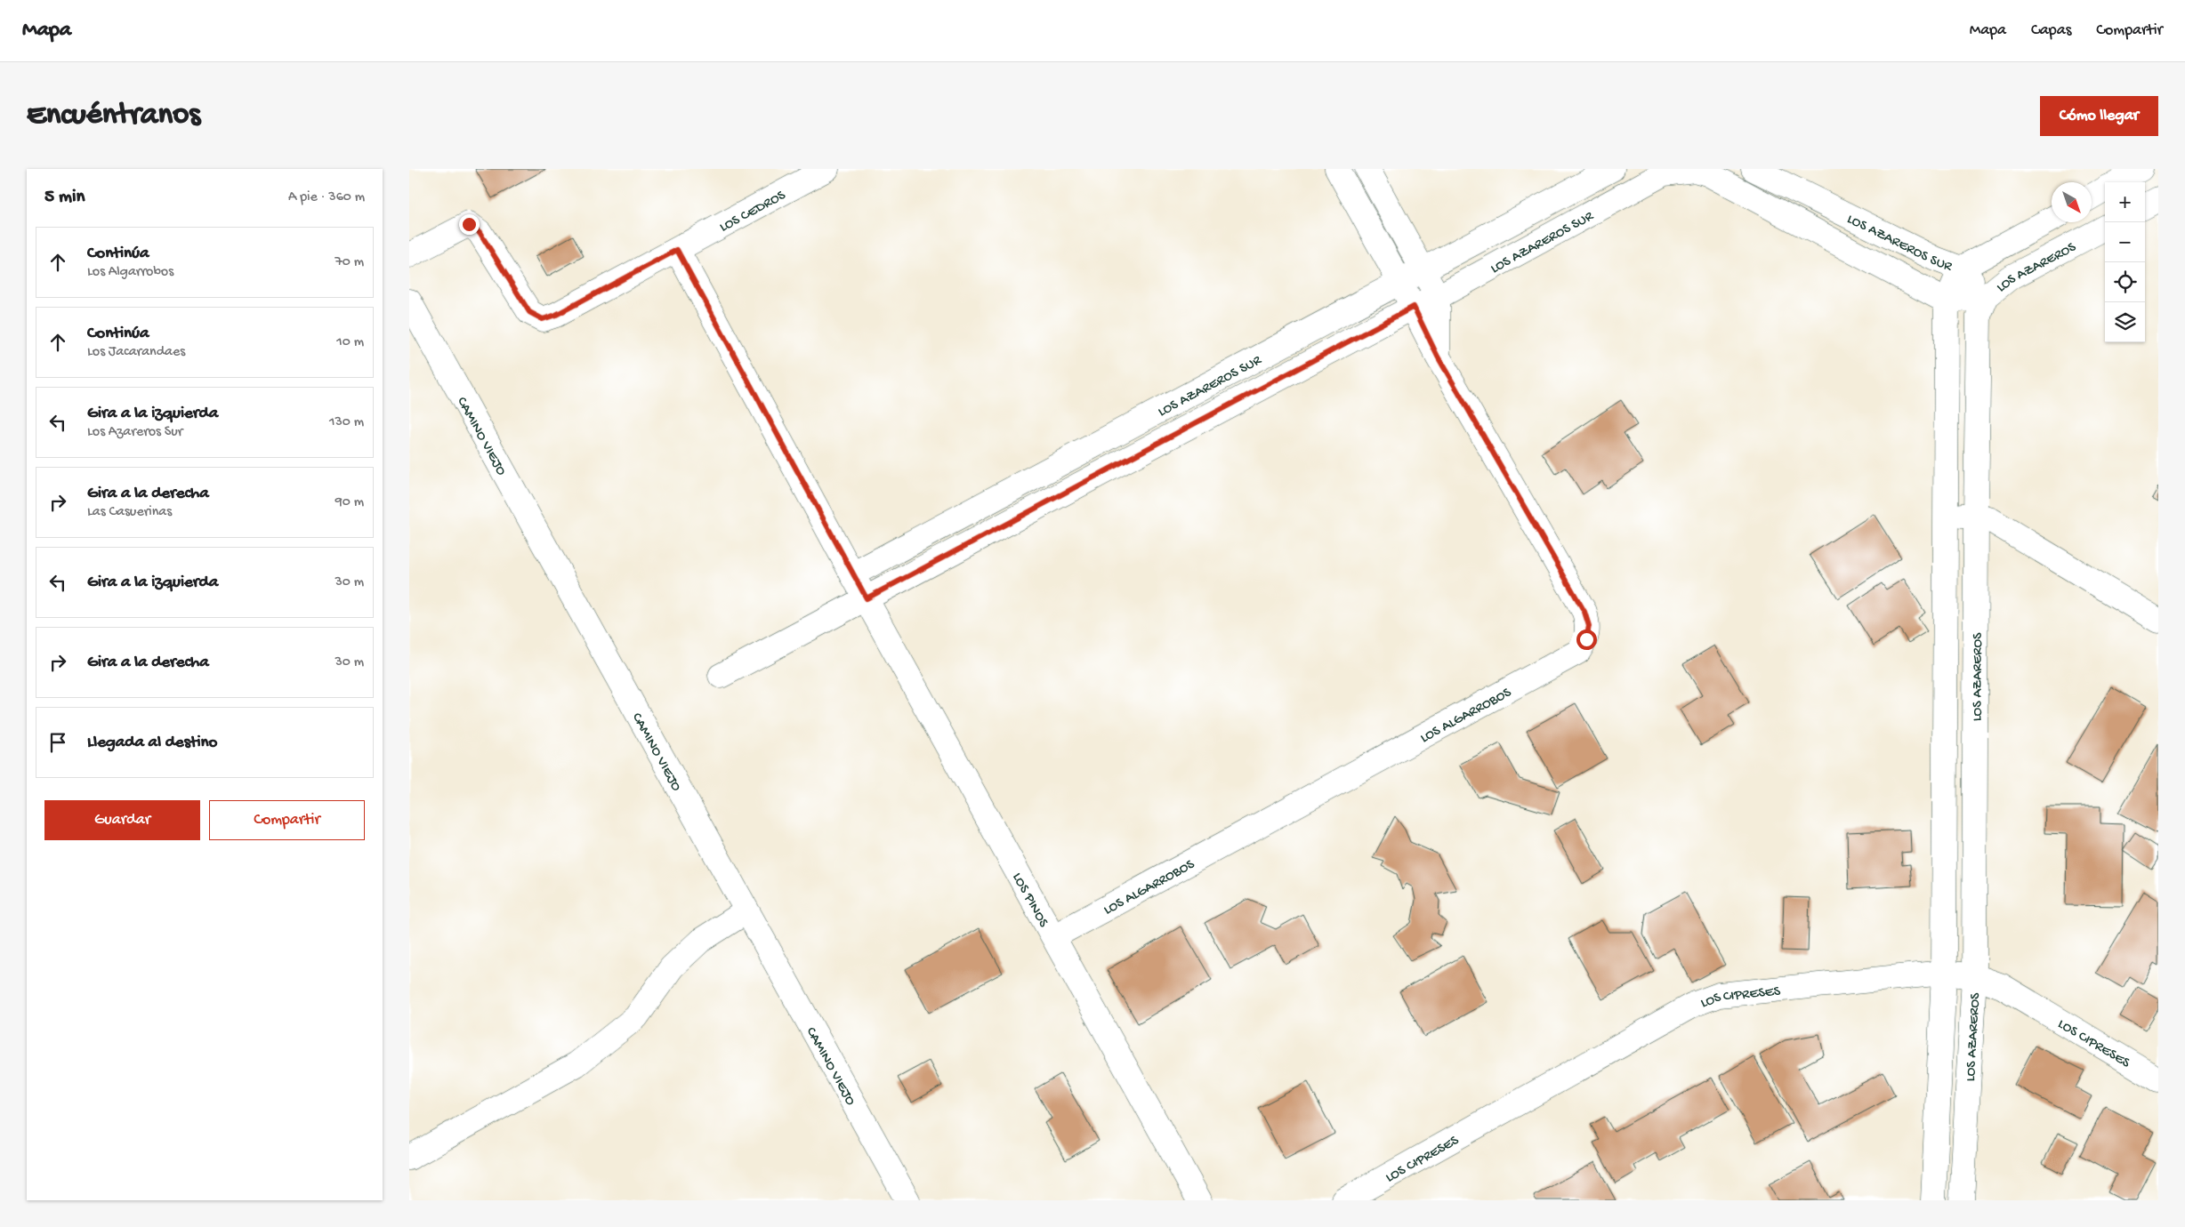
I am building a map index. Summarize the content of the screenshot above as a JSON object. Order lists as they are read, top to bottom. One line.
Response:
{"streets":{"street":["LOS CEDROS","LOS AZAREROS SUR","LOS AZAREROS","CAMINO VIEJO","LOS ALGARROBOS","LOS PINOS","LOS CIPRESES"]},"crossings":[["LOS CEDROS","LOS PINOS"],["LOS AZAREROS SUR","LOS AZAREROS"],["LOS AZAREROS SUR","LOS ALGARROBOS"],["LOS AZAREROS SUR","LOS PINOS"],["LOS AZAREROS","LOS CIPRESES"],["LOS ALGARROBOS","LOS PINOS"]],"north":"bottom right","page":{"header":"Mapa","nav":["Mapa","Capas","Compartir"],"buttons":["Cómo llegar",["Guardar","Compartir"]],"title":"Encuéntranos","heading":["5 min","A pie · 360 m"],"map_buttons":["+","−"],"list":[["Continúa","Los Algarrobos","70 m"],["Continúa","Los Jacarandaes","10 m"],["Gira a la izquierda","Los Azareros Sur","130 m"],["Gira a la derecha","Las Casuerinas","90 m"],["Gira a la izquierda","30 m"],["Gira a la derecha","30 m"],"Llegada al destino"]}}
